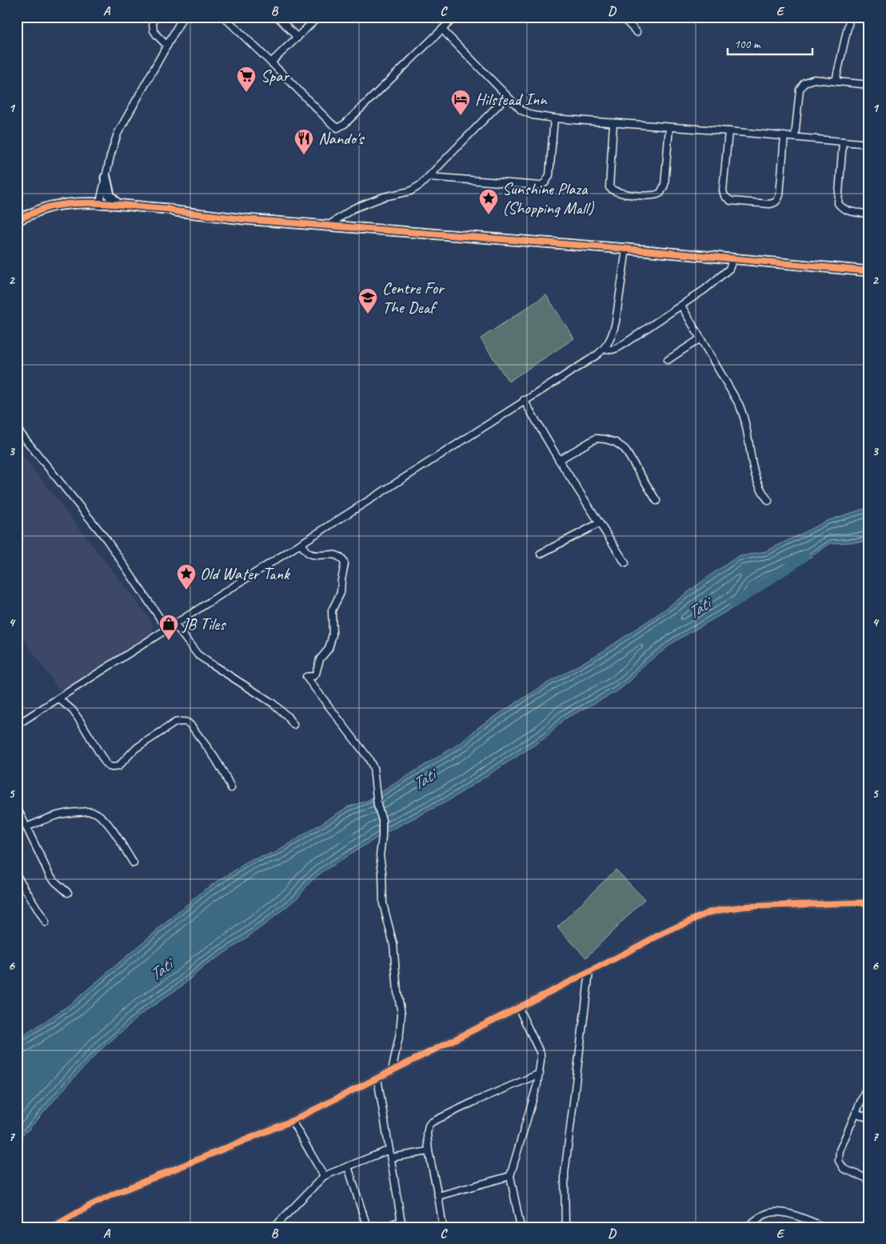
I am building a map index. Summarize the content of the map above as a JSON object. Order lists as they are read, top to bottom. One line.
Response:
{"water":["Tati"],"places":{"supermarket":["Spar"],"hotel":["Hilstead Inn"],"restaurant":["Nando's"],"place":["Sunshine Plaza (Shopping Mall)","Old Water Tank"],"school or university":["Centre For The Deaf"],"shop":["JB Tiles"]},"scale_bar":"100 m","grid":{"columns":["A","B","C","D","E"],"rows":["1","2","3","4","5","6","7"]}}
